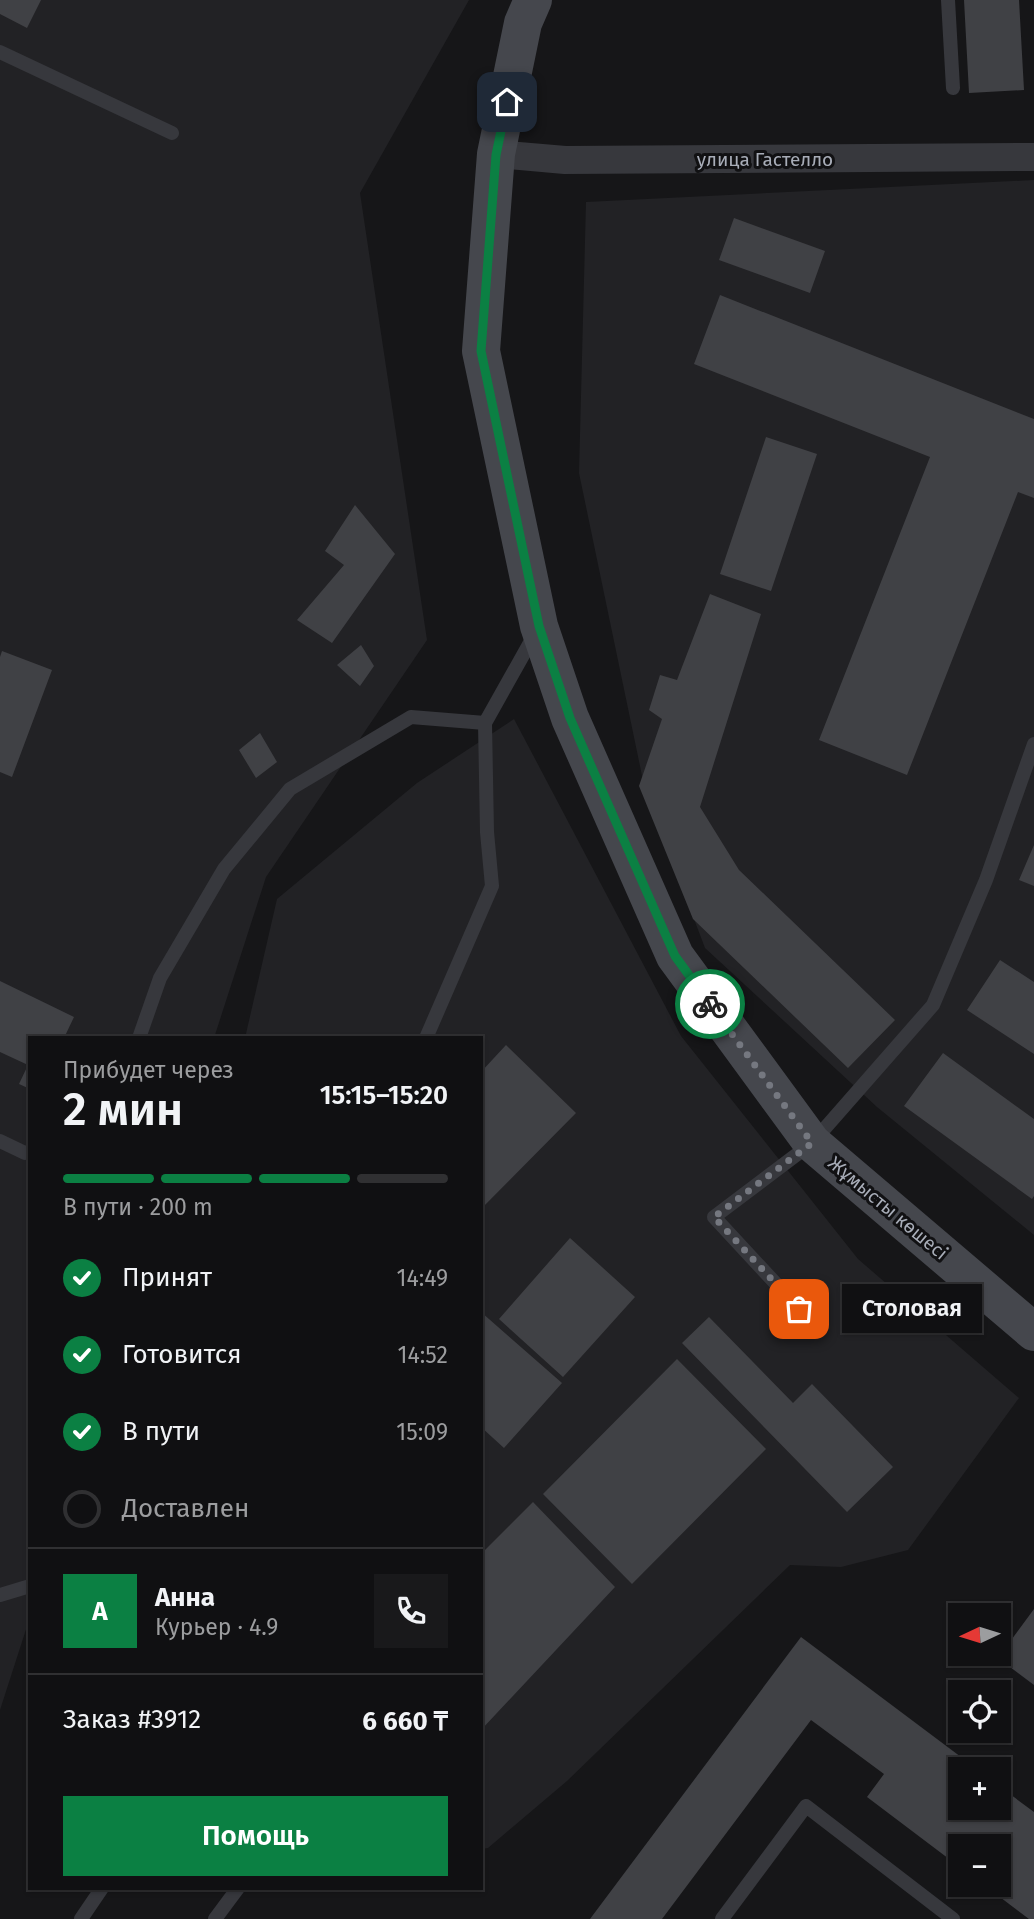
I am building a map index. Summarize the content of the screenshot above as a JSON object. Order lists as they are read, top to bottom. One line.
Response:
{"streets":{"main road":["Жұмысты көшесі"],"street":["улица Гастелло"]},"crossings":[["улица Гастелло","Жұмысты көшесі"]],"places":["Столовая"],"north":"left","page":{"heading":["2 мин","Прибудет через","15:15–15:20"],"panel":["Анна","Курьер · 4.9","Заказ #3912","6 660 ₸"],"bar":"В пути · 200 m","list":[["Принят","14:49"],["Готовится","14:52"],["В пути","15:09"],"Доставлен"],"bubble":"Столовая","round":"А","map_buttons":["+","−"],"buttons":"Помощь"}}
